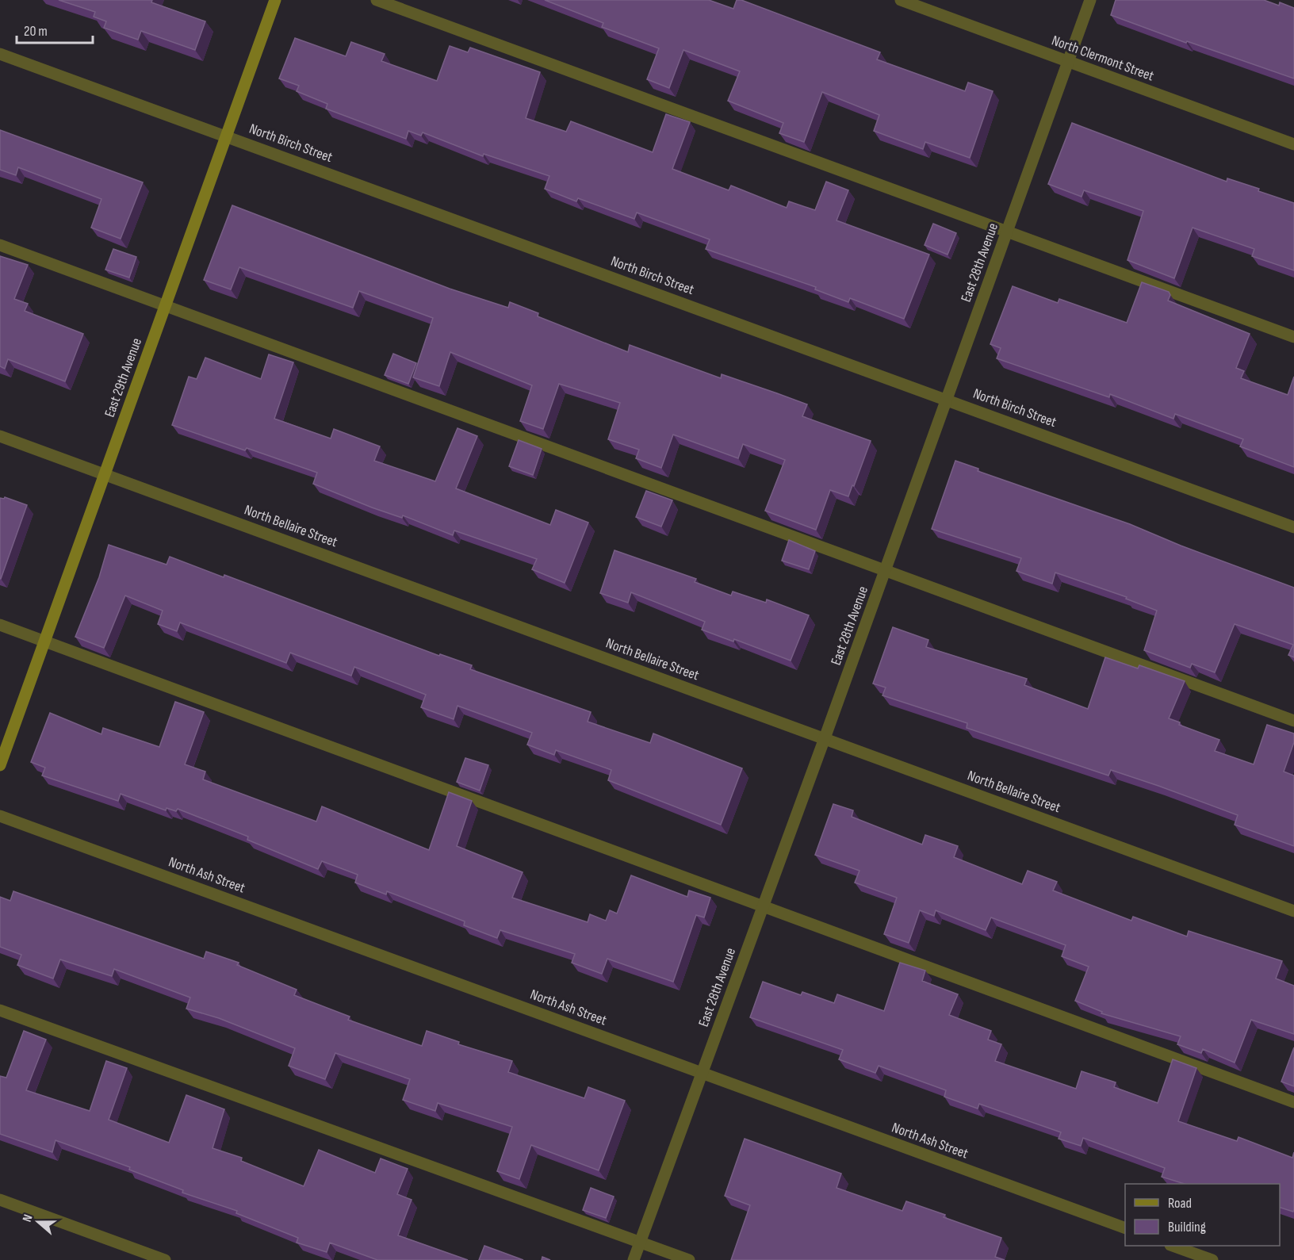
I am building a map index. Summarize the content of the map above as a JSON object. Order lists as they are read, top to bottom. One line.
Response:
{"streets":{"street":["North Clermont Street","North Birch Street","East 28th Avenue","East 29th Avenue","North Bellaire Street","North Ash Street"]},"crossings":[["North Clermont Street","East 28th Avenue"],["North Birch Street","East 28th Avenue"],["North Birch Street","East 29th Avenue"],["East 28th Avenue","North Bellaire Street"],["East 28th Avenue","North Ash Street"],["East 29th Avenue","North Bellaire Street"]],"legend":["Road","Building"],"scale_bar":"20 m","north":"left"}
